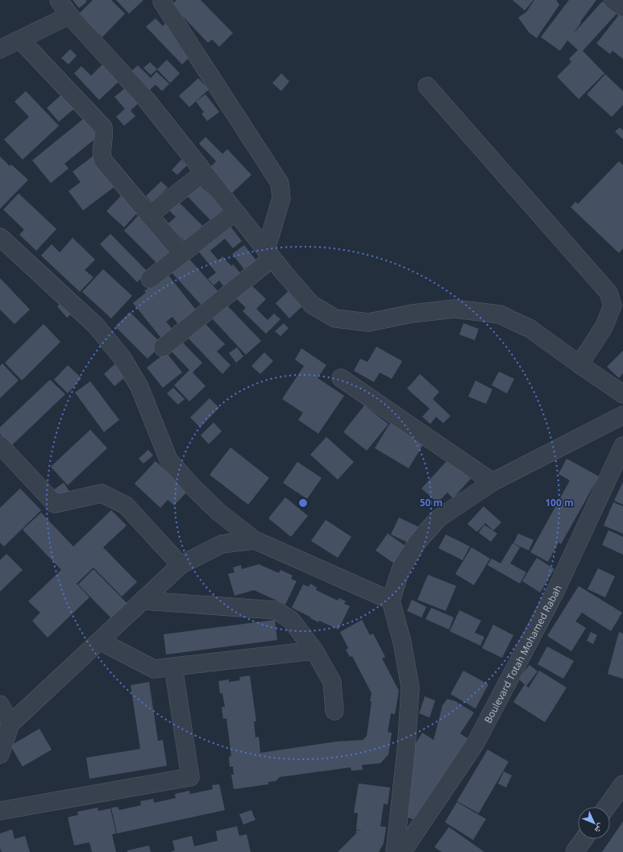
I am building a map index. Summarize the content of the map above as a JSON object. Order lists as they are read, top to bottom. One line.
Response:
{"streets":{"street":["Boulevard Totah Mohamed Rabah"]},"north":"bottom right","rings":["50 m","100 m"]}
